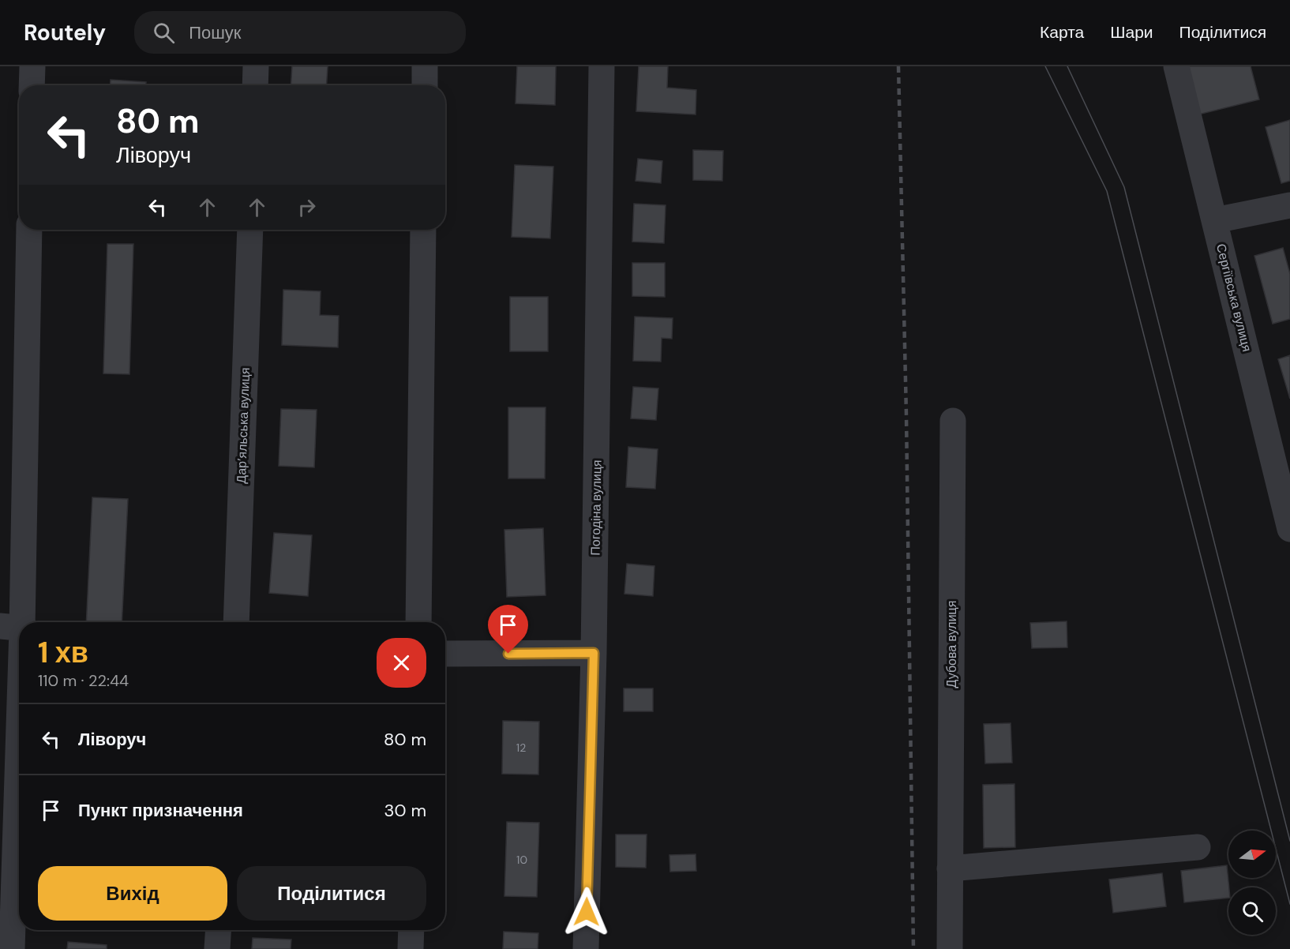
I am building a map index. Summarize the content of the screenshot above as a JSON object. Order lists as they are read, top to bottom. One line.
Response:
{"streets":{"street":["Сергіївська вулиця","Дар’яльська вулиця","Погодіна вулиця","Дубова вулиця"]},"house_numbers":["12","10"],"north":"right","page":{"header":"Routely","search":"Пошук","nav":["Карта","Шари","Поділитися"],"turn":["80 m","Ліворуч"],"heading":["1 хв","110 m · 22:44"],"list":[{"name":"Ліворуч","value":"80 m"},{"name":"Пункт призначення","value":"30 m"}],"buttons":["Вихід","Поділитися"]}}
